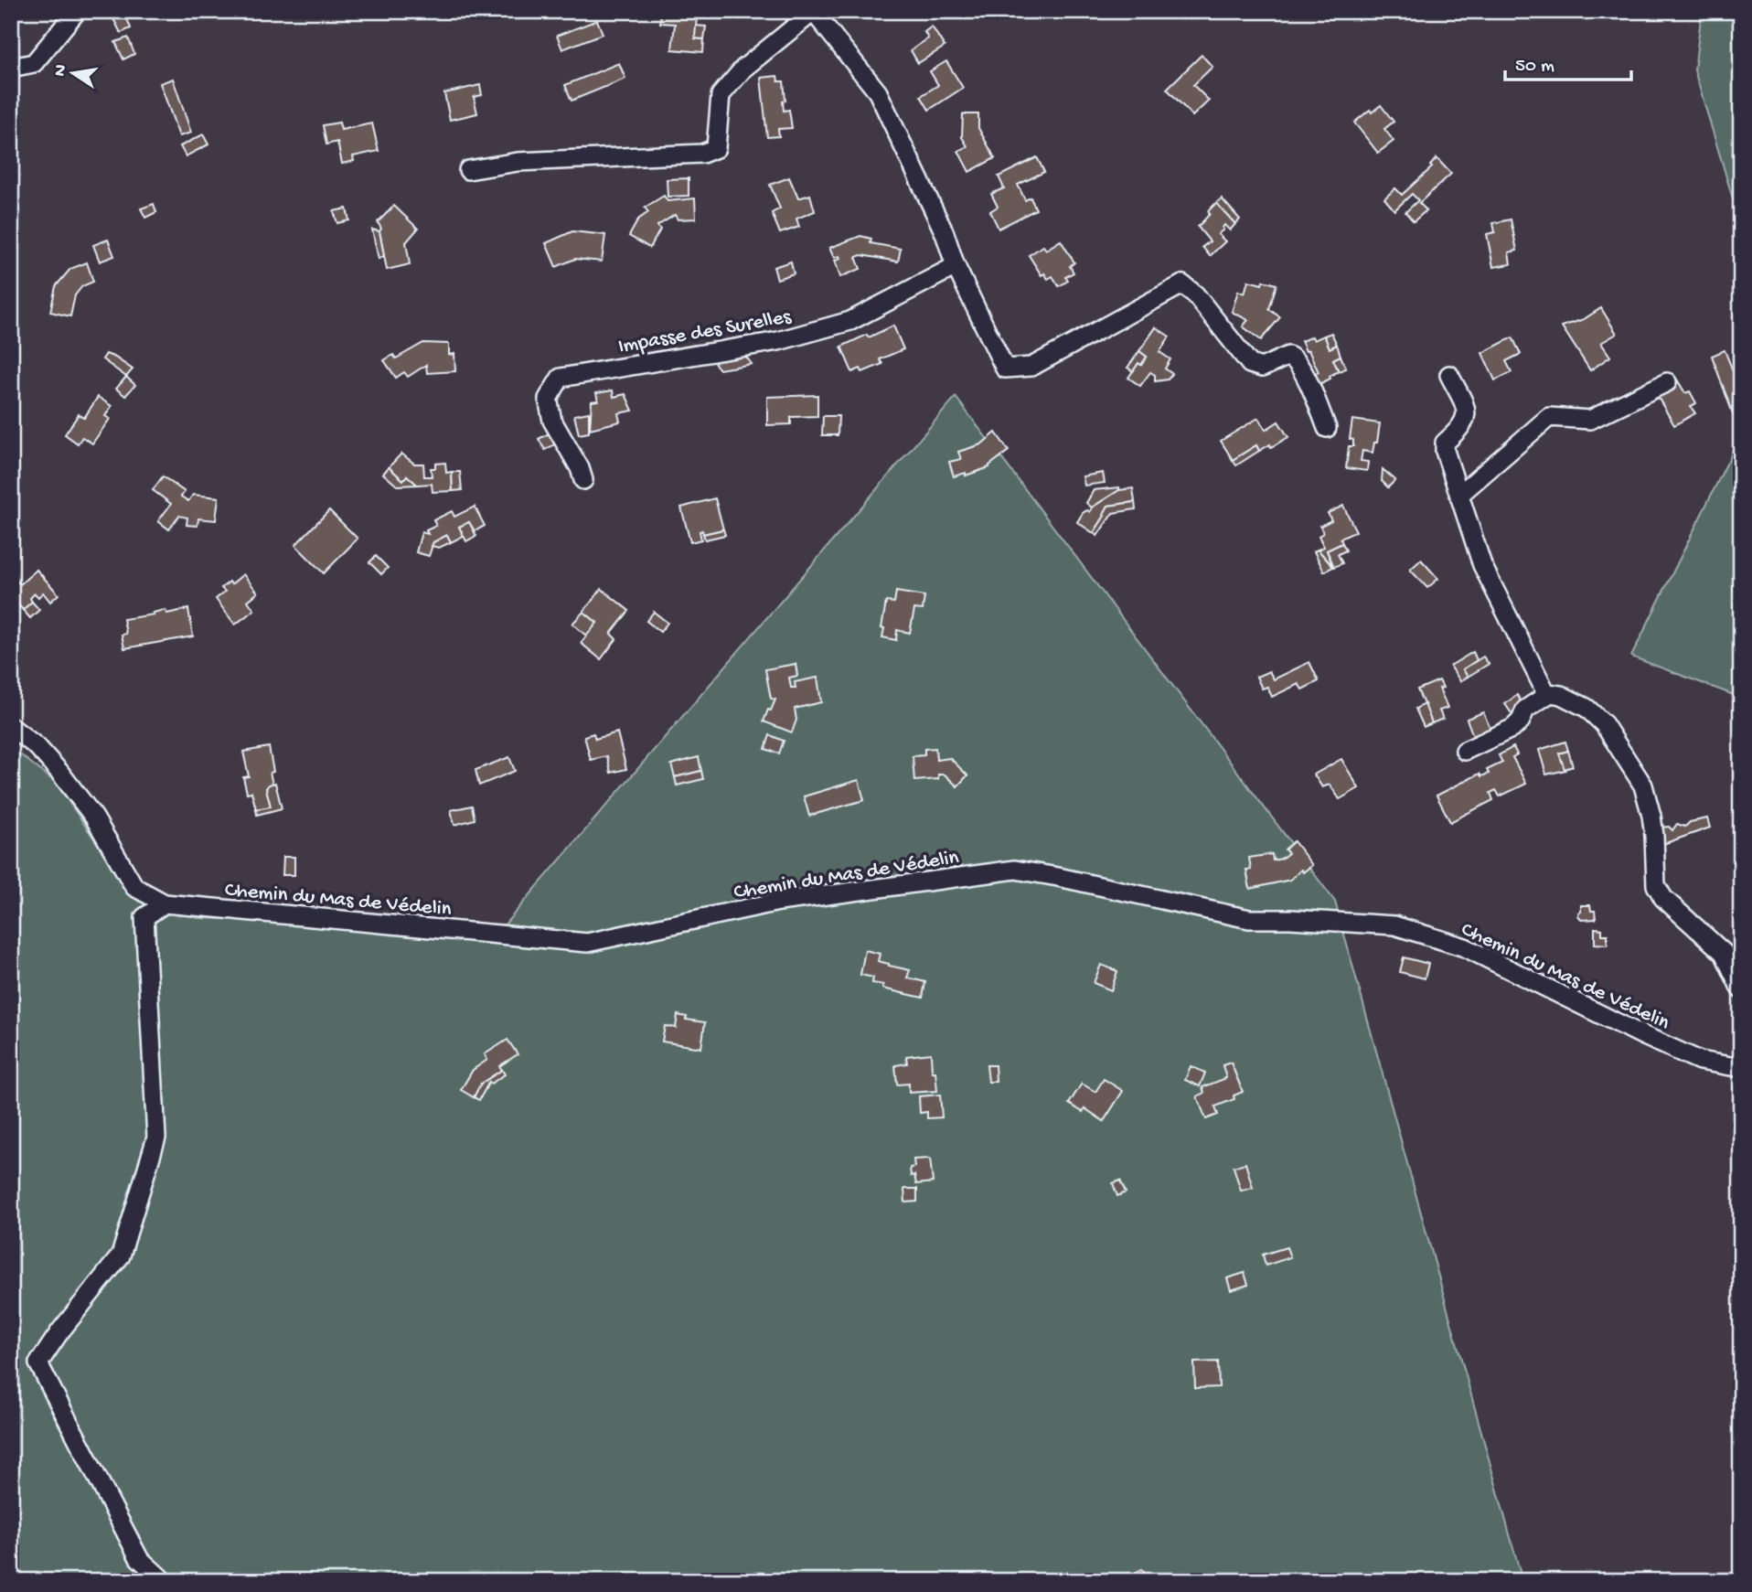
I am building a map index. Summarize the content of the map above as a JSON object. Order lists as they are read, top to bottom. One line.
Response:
{"streets":{"street":["Impasse des Surelles","Chemin du Mas de Védelin"]},"scale_bar":"50 m","north":"left"}
